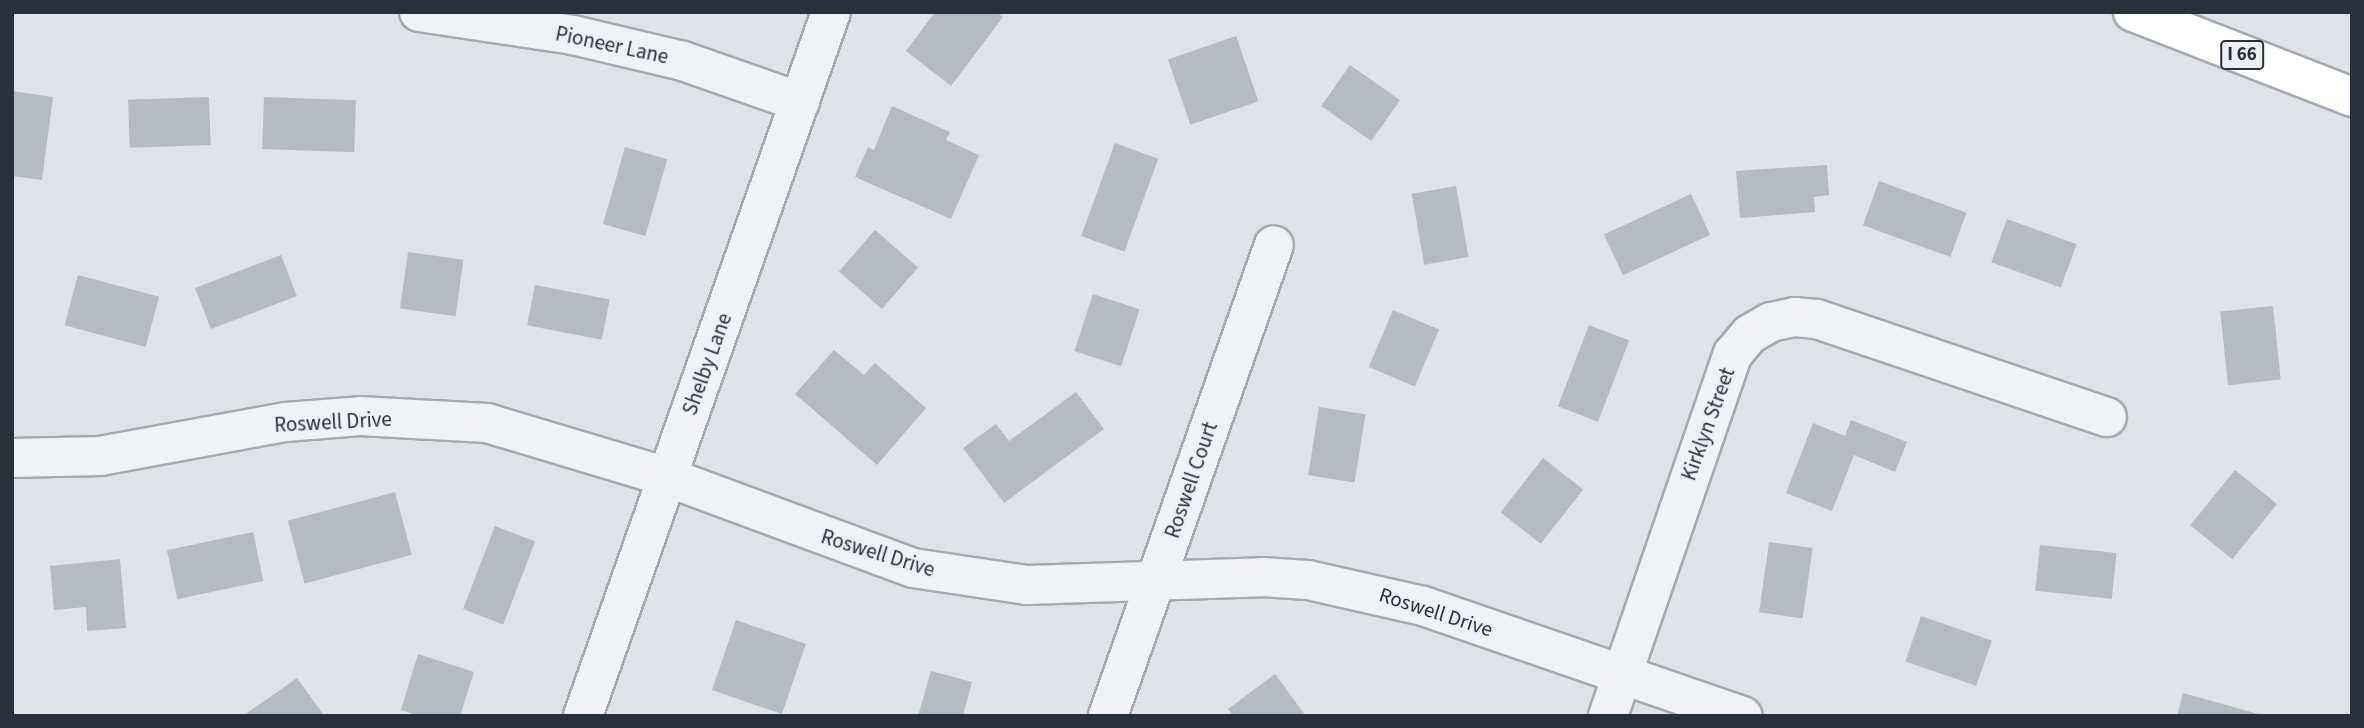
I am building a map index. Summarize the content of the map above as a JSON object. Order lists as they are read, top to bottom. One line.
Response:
{"streets":{"highway":["I 66"],"street":["Pioneer Lane","Shelby Lane","Roswell Drive","Kirklyn Street","Roswell Court"]},"crossings":[["Pioneer Lane","Shelby Lane"],["Shelby Lane","Roswell Drive"],["Roswell Drive","Kirklyn Street"],["Roswell Drive","Roswell Court"]]}
